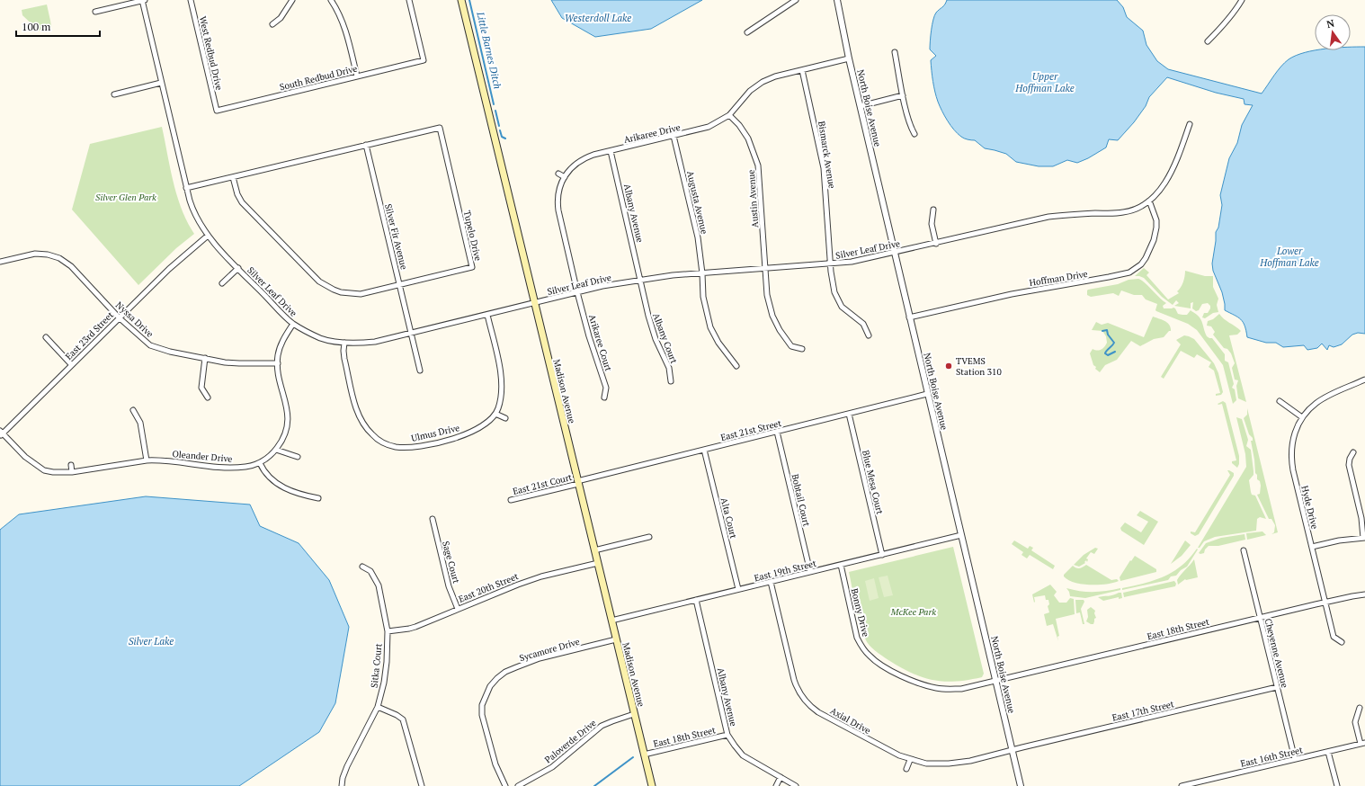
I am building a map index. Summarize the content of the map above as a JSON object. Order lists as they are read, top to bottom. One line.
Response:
{"streets":{"main road":["Madison Avenue"],"street":["West Redbud Drive","South Redbud Drive","North Boise Avenue","Arikaree Drive","Bismarck Avenue","Austin Avenue","Augusta Avenue","Albany Avenue","Tupelo Drive","Silver Fir Avenue","Silver Leaf Drive","Hoffman Drive","Nyssa Drive","East 23rd Street","Albany Court","Arikaree Court","East 21st Street","Ulmus Drive","Oleander Drive","Blue Mesa Court","East 21st Court","Bobtail Court","Hyde Drive","Alta Court","Sage Court","East 19th Street","East 20th Street","Bonny Drive","East 18th Street","Sycamore Drive","Cheyenne Avenue","Sitka Court","East 17th Street","Axial Drive","Paloverde Drive","East 16th Street"]},"crossings":[["West Redbud Drive","South Redbud Drive"],["North Boise Avenue","Arikaree Drive"],["North Boise Avenue","Silver Leaf Drive"],["North Boise Avenue","Hoffman Drive"],["North Boise Avenue","East 21st Street"],["North Boise Avenue","East 19th Street"],["North Boise Avenue","Bonny Drive"],["North Boise Avenue","East 18th Street"],["North Boise Avenue","East 17th Street"],["North Boise Avenue","Axial Drive"],["Arikaree Drive","Bismarck Avenue"],["Arikaree Drive","Austin Avenue"],["Arikaree Drive","Augusta Avenue"],["Arikaree Drive","Albany Avenue"],["Arikaree Drive","Silver Leaf Drive"],["Arikaree Drive","Arikaree Court"],["Bismarck Avenue","Silver Leaf Drive"],["Austin Avenue","Silver Leaf Drive"],["Augusta Avenue","Silver Leaf Drive"],["Albany Avenue","Silver Leaf Drive"],["Albany Avenue","Albany Court"],["Albany Avenue","East 19th Street"],["Albany Avenue","East 18th Street"],["Tupelo Drive","Silver Fir Avenue"],["Tupelo Drive","Silver Leaf Drive"],["Silver Fir Avenue","Silver Leaf Drive"],["Silver Leaf Drive","Hoffman Drive"],["Silver Leaf Drive","East 23rd Street"],["Silver Leaf Drive","Albany Court"],["Silver Leaf Drive","Arikaree Court"],["Silver Leaf Drive","Madison Avenue"],["Silver Leaf Drive","Ulmus Drive"],["Silver Leaf Drive","Oleander Drive"],["Nyssa Drive","East 23rd Street"],["Nyssa Drive","Oleander Drive"],["East 23rd Street","Oleander Drive"],["Madison Avenue","East 21st Street"],["Madison Avenue","East 21st Court"],["Madison Avenue","East 19th Street"],["Madison Avenue","East 20th Street"],["Madison Avenue","East 18th Street"],["Madison Avenue","Sycamore Drive"],["Madison Avenue","Paloverde Drive"],["East 21st Street","Blue Mesa Court"],["East 21st Street","East 21st Court"],["East 21st Street","Bobtail Court"],["East 21st Street","Alta Court"],["Blue Mesa Court","East 19th Street"],["Bobtail Court","East 19th Street"],["Hyde Drive","East 18th Street"],["Alta Court","East 19th Street"],["Sage Court","East 20th Street"],["East 19th Street","Bonny Drive"],["East 19th Street","Axial Drive"],["East 20th Street","Sitka Court"],["Bonny Drive","East 18th Street"],["East 18th Street","Cheyenne Avenue"],["Cheyenne Avenue","East 17th Street"],["Cheyenne Avenue","East 16th Street"],["East 17th Street","Axial Drive"]],"water":["Westerdoll Lake","Little Barnes Ditch","Upper Hoffman Lake","Lower Hoffman Lake","Silver Lake"],"parks":["Silver Glen Park","McKee Park"],"places":["TVEMS Station 310"],"scale_bar":"100 m","north":"top"}
